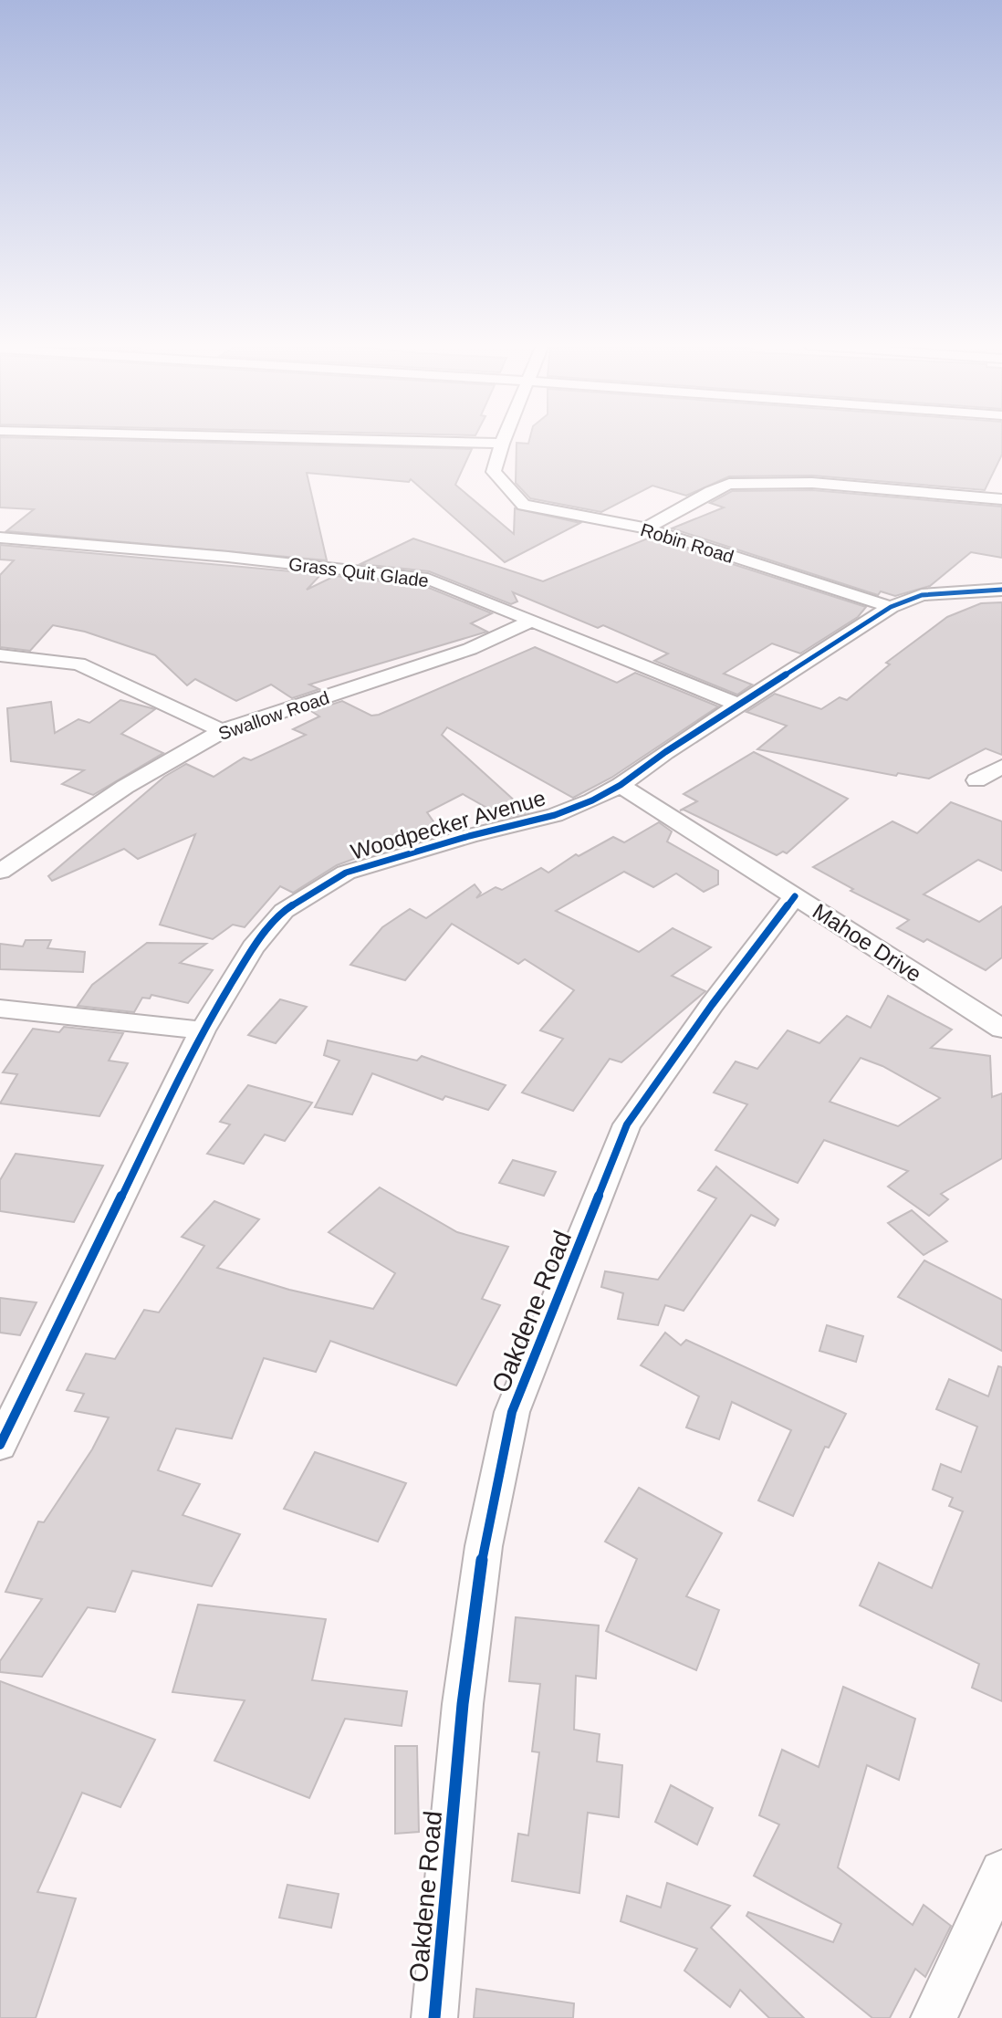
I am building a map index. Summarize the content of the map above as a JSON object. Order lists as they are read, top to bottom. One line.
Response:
{"streets":{"street":["Robin Road","Grass Quit Glade","Swallow Road","Woodpecker Avenue","Mahoe Drive","Oakdene Road"]},"crossings":[["Robin Road","Woodpecker Avenue"],["Grass Quit Glade","Swallow Road"],["Grass Quit Glade","Woodpecker Avenue"],["Woodpecker Avenue","Mahoe Drive"],["Mahoe Drive","Oakdene Road"]]}
